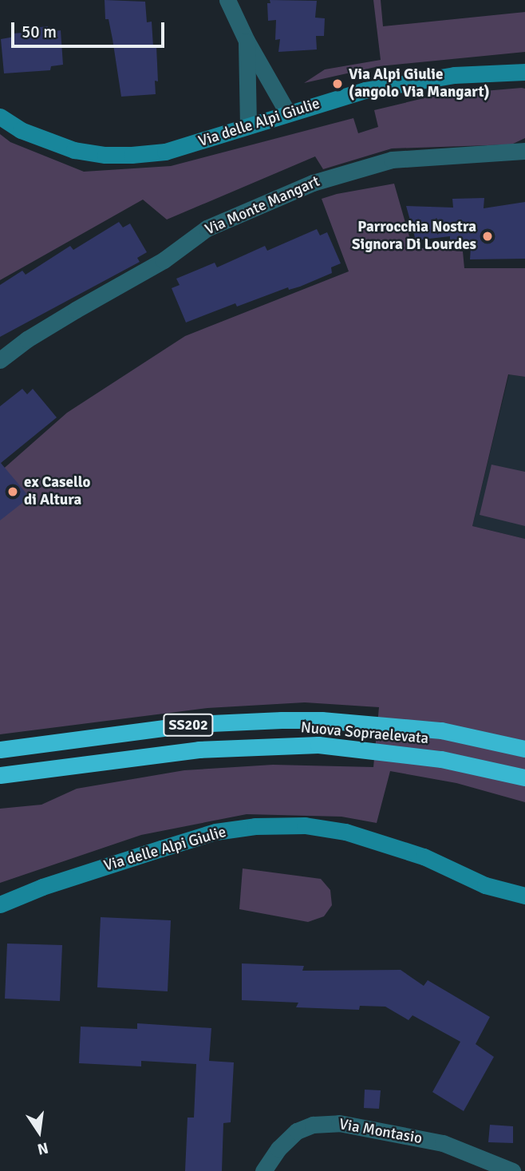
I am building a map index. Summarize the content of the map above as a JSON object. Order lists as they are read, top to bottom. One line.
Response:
{"streets":{"highway":["SS202","Nuova Sopraelevata"],"street":["Via delle Alpi Giulie","Via Monte Mangart","Via Montasio"]},"places":["Via Alpi Giulie (angolo Via Mangart)","Parrocchia Nostra Signora Di Lourdes","ex Casello di Altura"],"scale_bar":"50 m","north":"bottom"}
